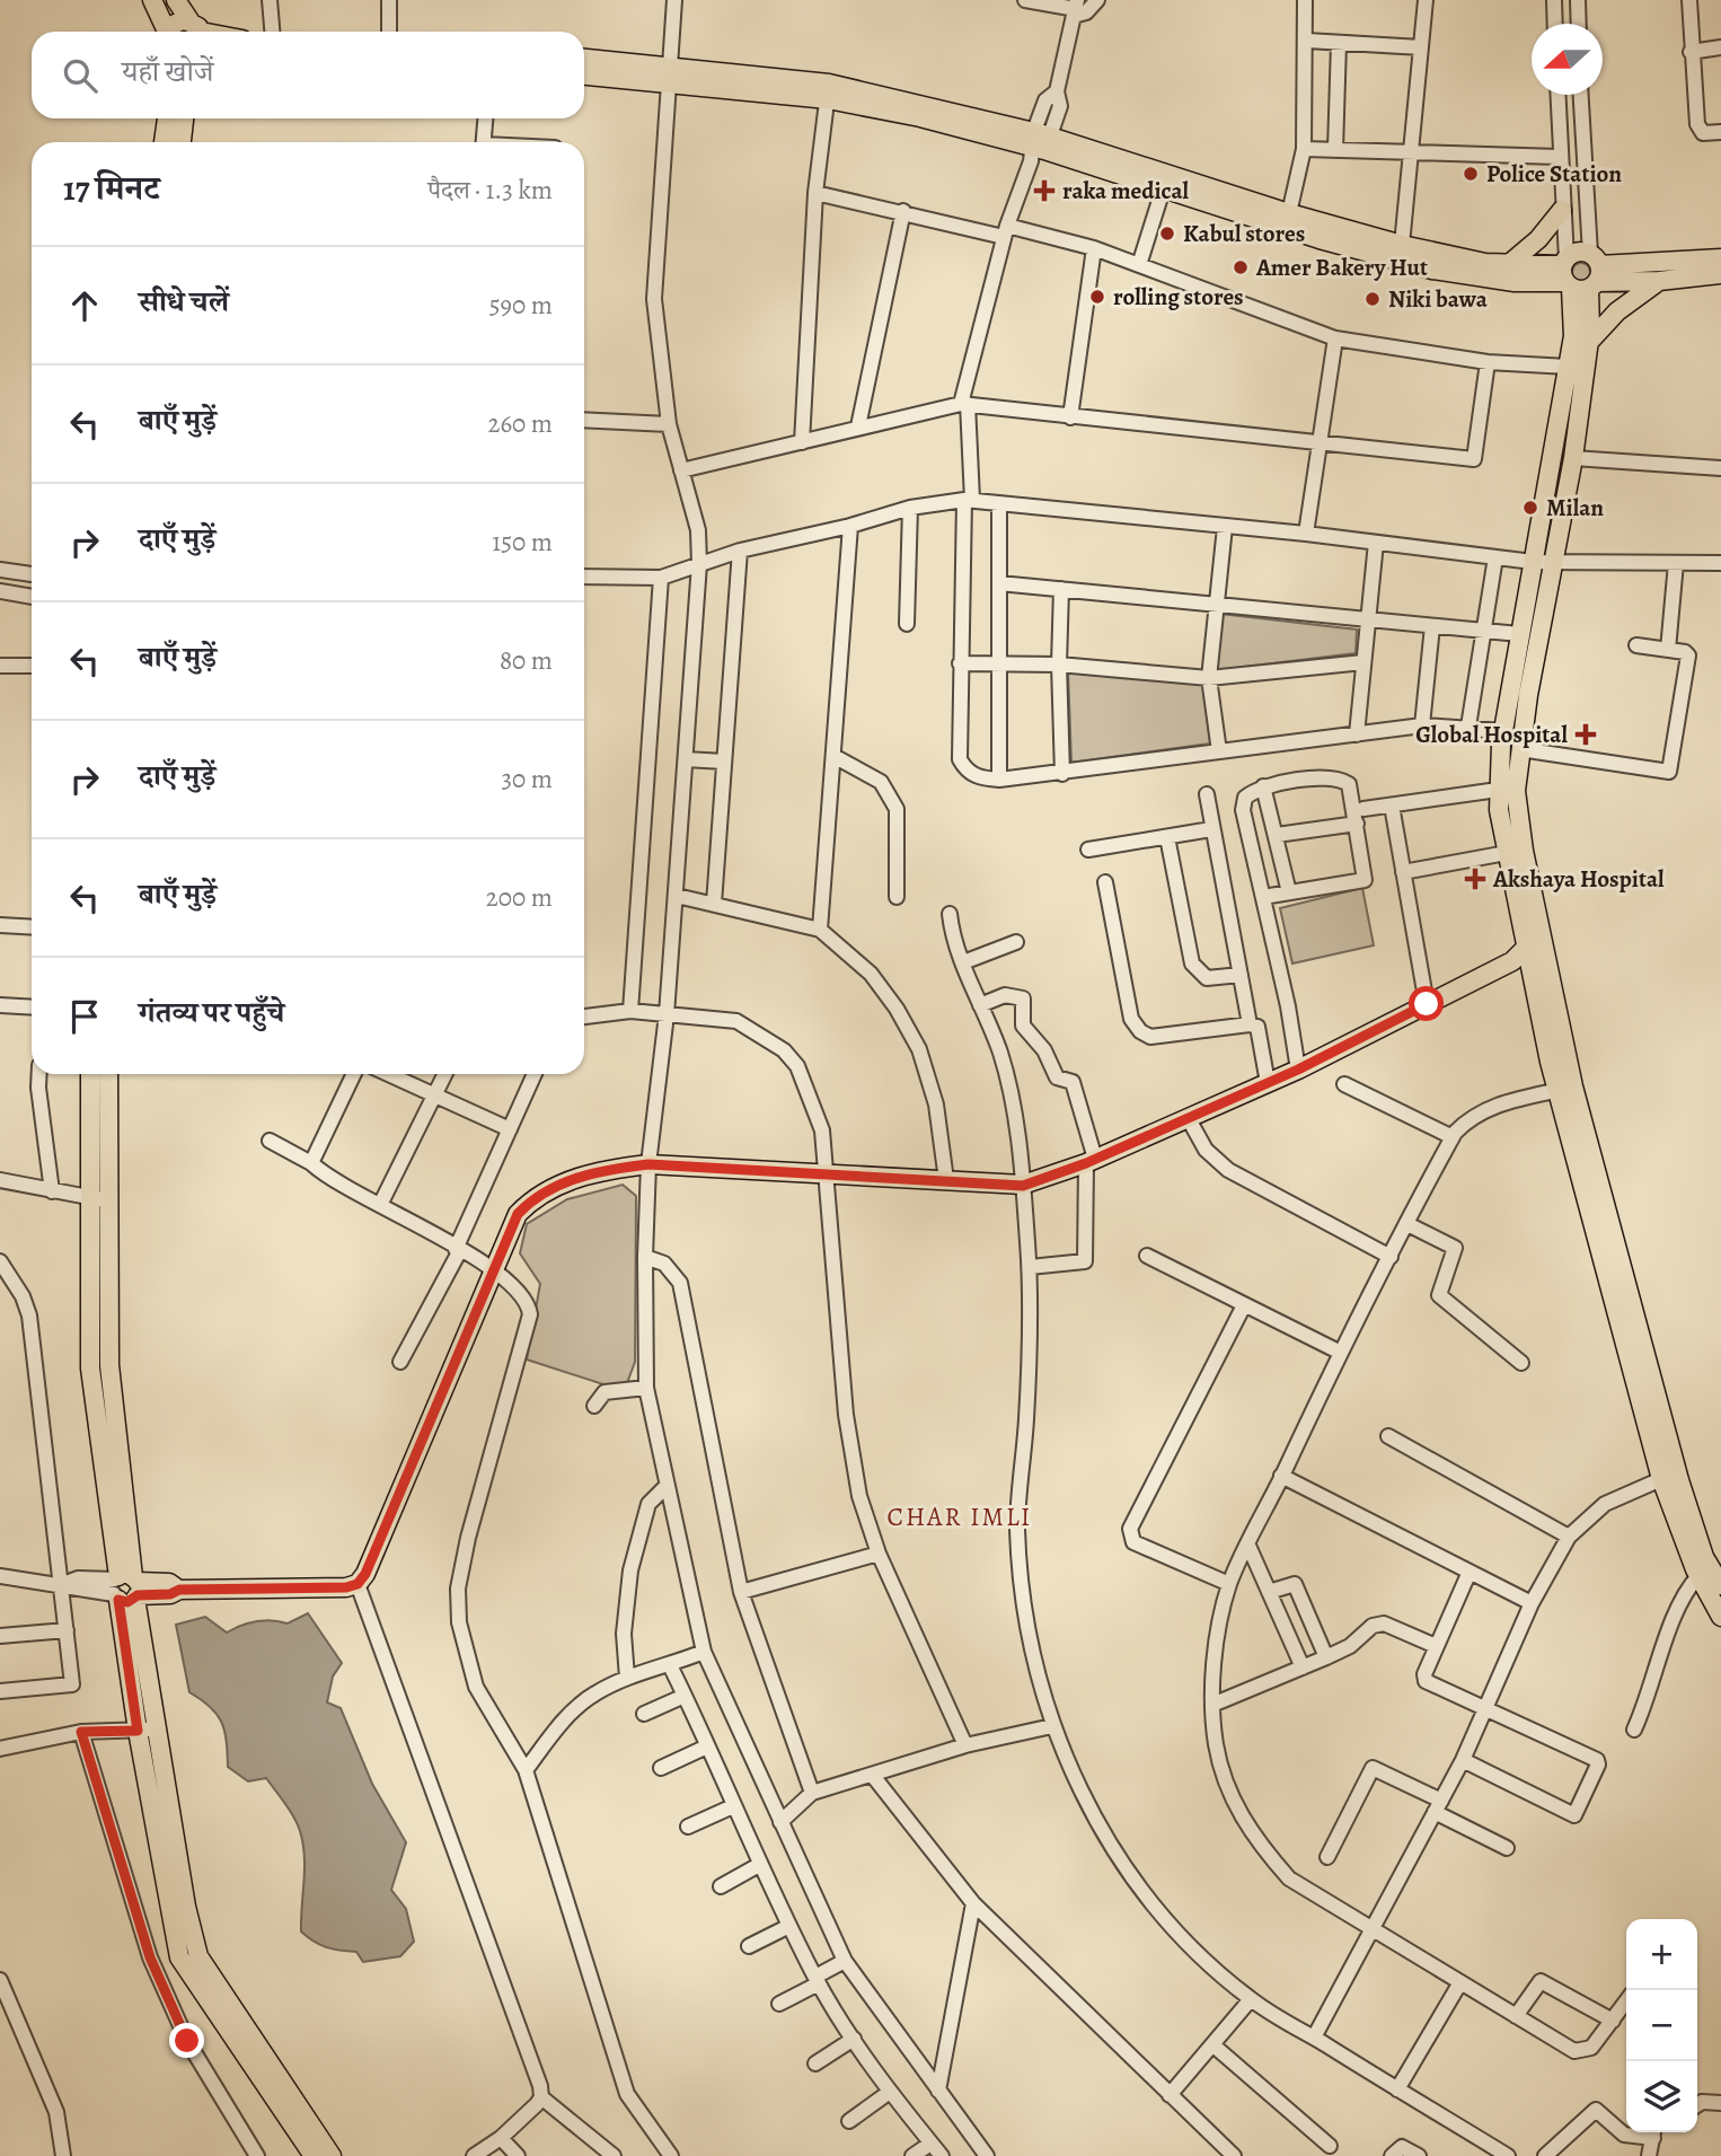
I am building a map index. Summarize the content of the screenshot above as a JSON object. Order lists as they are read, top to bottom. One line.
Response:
{"districts":["CHAR IMLI"],"places":{"other":["Police Station","Kabul stores","Amer Bakery Hut","rolling stores","Niki bawa","Milan"],"health":["raka medical","Global Hospital","Akshaya Hospital"]},"north":"left","page":{"search":"यहाँ खोजें","heading":["17 मिनट","पैदल · 1.3 km"],"list":[["सीधे चलें","590 m"],["बाएँ मुड़ें","260 m"],["दाएँ मुड़ें","150 m"],["बाएँ मुड़ें","80 m"],["दाएँ मुड़ें","30 m"],["बाएँ मुड़ें","200 m"],"गंतव्य पर पहुँचे"],"map_buttons":["+","−"]}}
